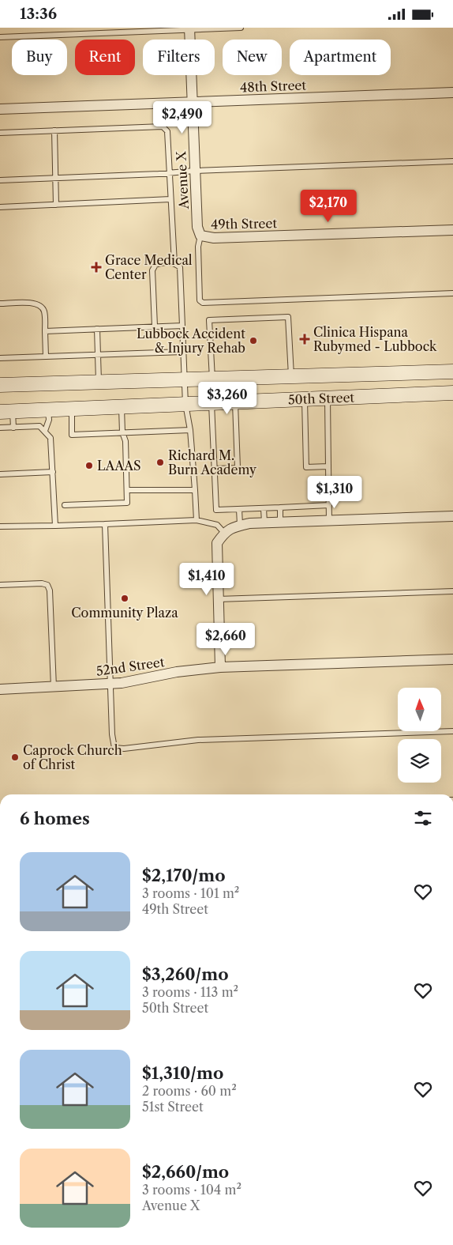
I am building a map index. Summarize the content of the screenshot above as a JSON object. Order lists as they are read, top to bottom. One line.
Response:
{"streets":{"main road":["50th Street"],"street":["48th Street","Avenue X","49th Street","52nd Street"]},"crossings":[["48th Street","Avenue X"],["Avenue X","49th Street"]],"places":{"health":["Grace Medical Center","Clinica Hispana Rubymed - Lubbock"],"other":["Lubbock Accident & Injury Rehab","Richard M. Burn Academy","LAAAS","Community Plaza","Caprock Church of Christ"]},"north":"top","page":{"status":"13:36","chip":["Buy","Rent","Filters","New","Apartment"],"price":["$2,490","$2,170","$3,260","$1,310","$1,410","$2,660"],"heading":"6 homes","list":[{"name":"$2,170/mo","note":"3 rooms · 101 m² · 49th Street"},{"name":"$3,260/mo","note":"3 rooms · 113 m² · 50th Street"},{"name":"$1,310/mo","note":"2 rooms · 60 m² · 51st Street"},{"name":"$2,660/mo","note":"3 rooms · 104 m² · Avenue X"}]}}
